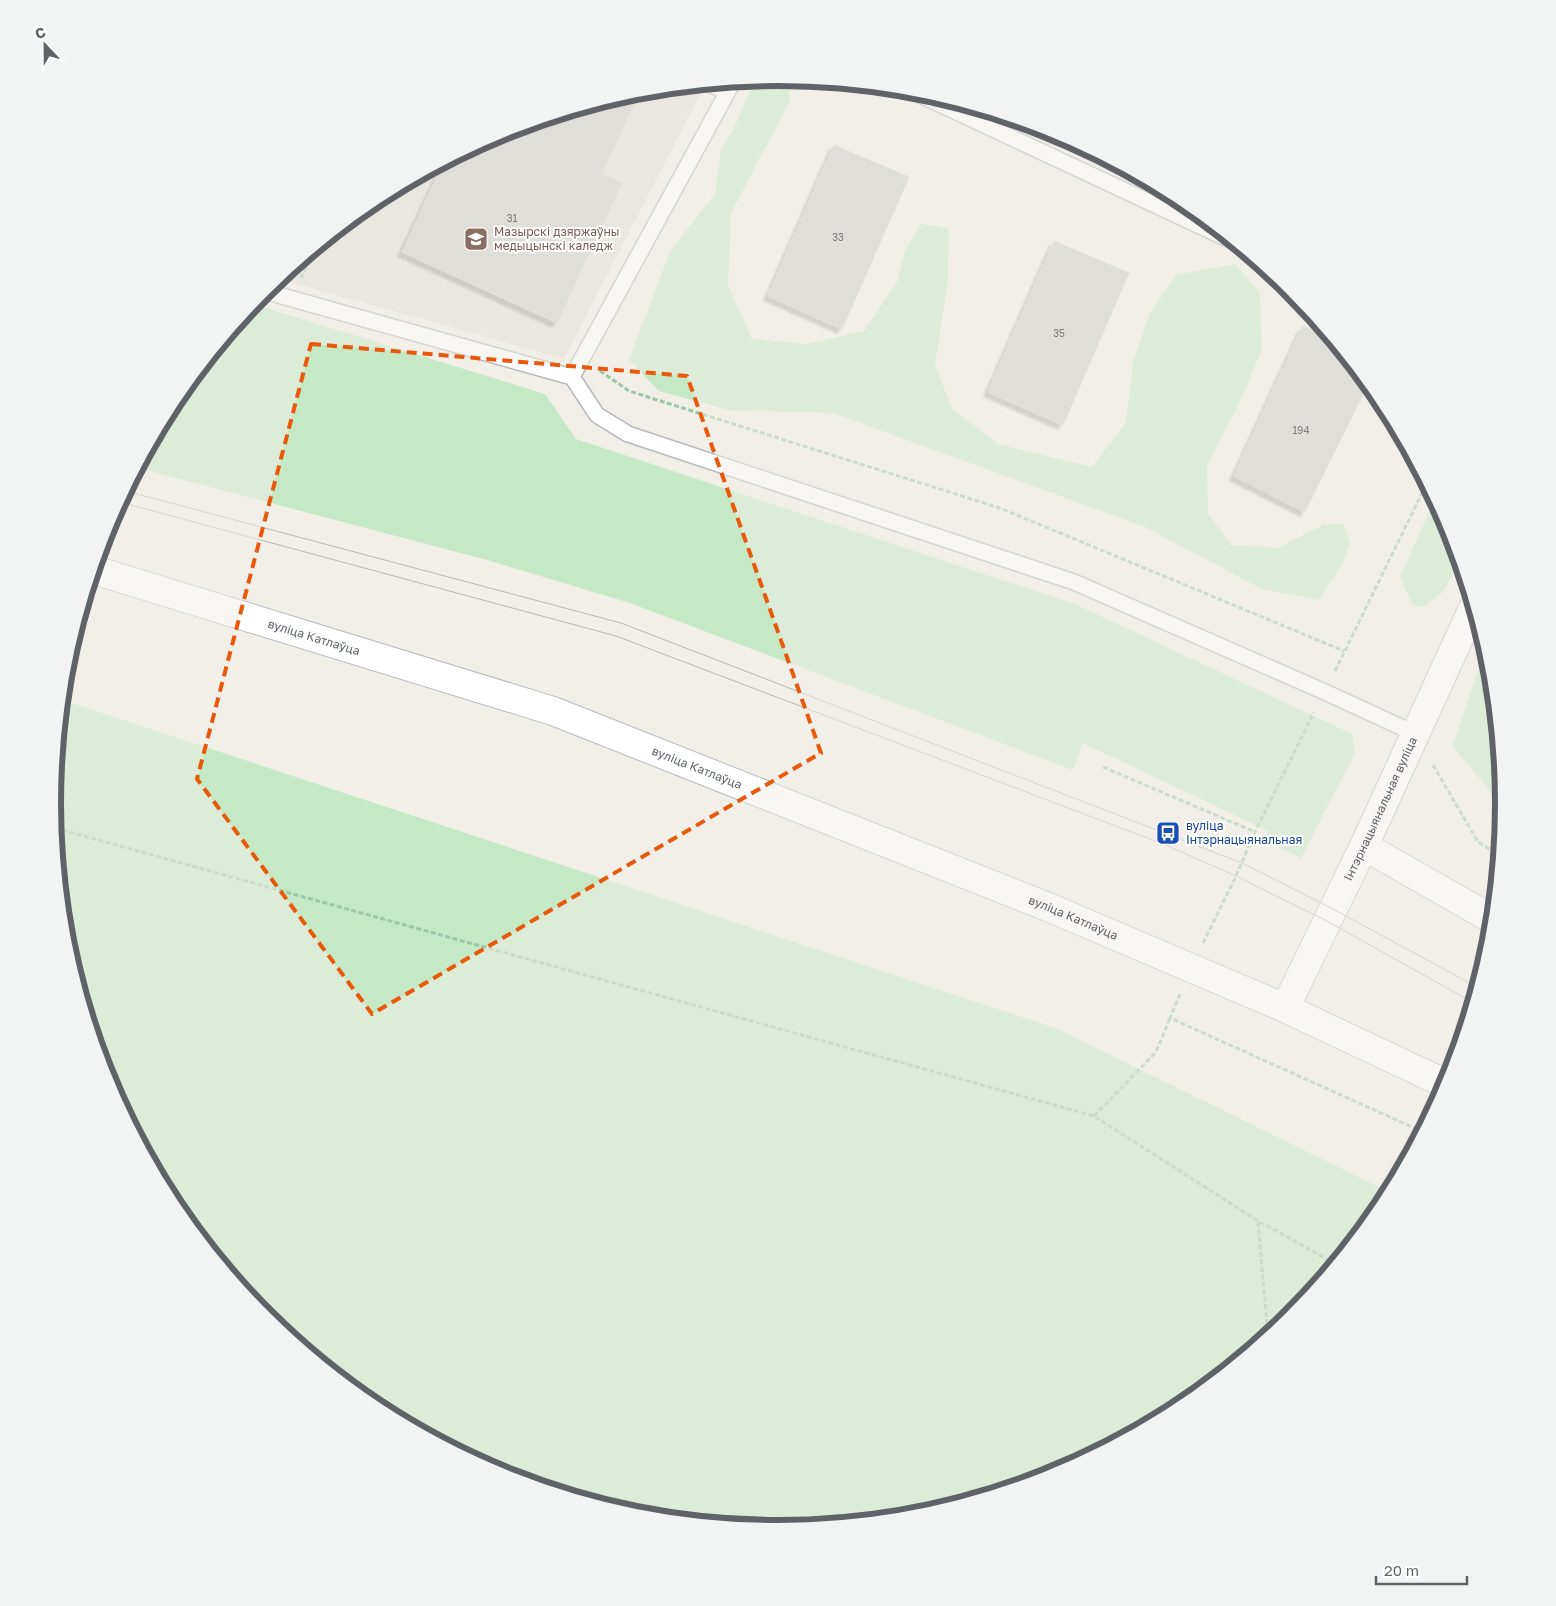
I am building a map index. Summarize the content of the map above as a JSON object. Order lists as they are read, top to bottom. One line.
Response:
{"streets":{"main road":["вуліца Катлаўца","Інтэрнацыянальная вуліца"]},"crossings":[["вуліца Катлаўца","Інтэрнацыянальная вуліца"]],"places":{"school or university":["Мазырскі дзяржаўны медыцынскі каледж"],"bus stop":["вуліца Інтэрнацыянальная"]},"house_numbers":["31","33","35","194"],"scale_bar":"20 m","north":"top"}
